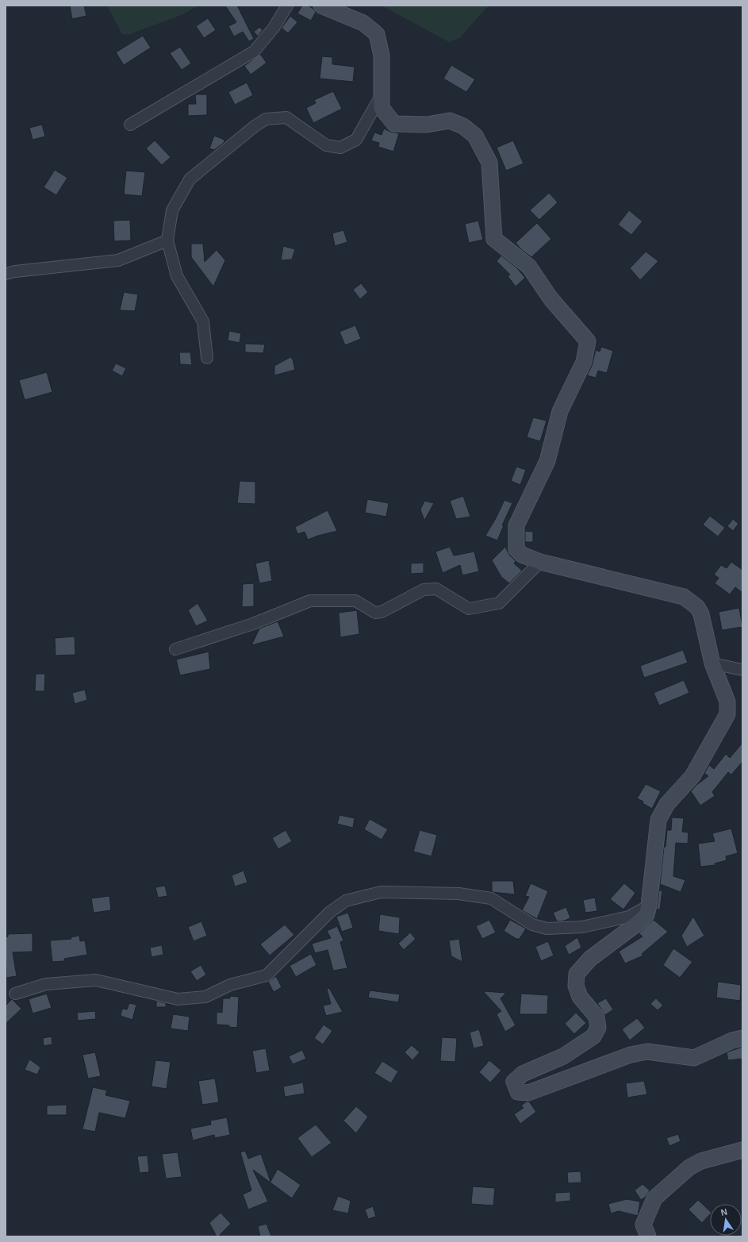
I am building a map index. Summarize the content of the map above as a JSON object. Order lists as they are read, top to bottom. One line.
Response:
{"north":"top"}
